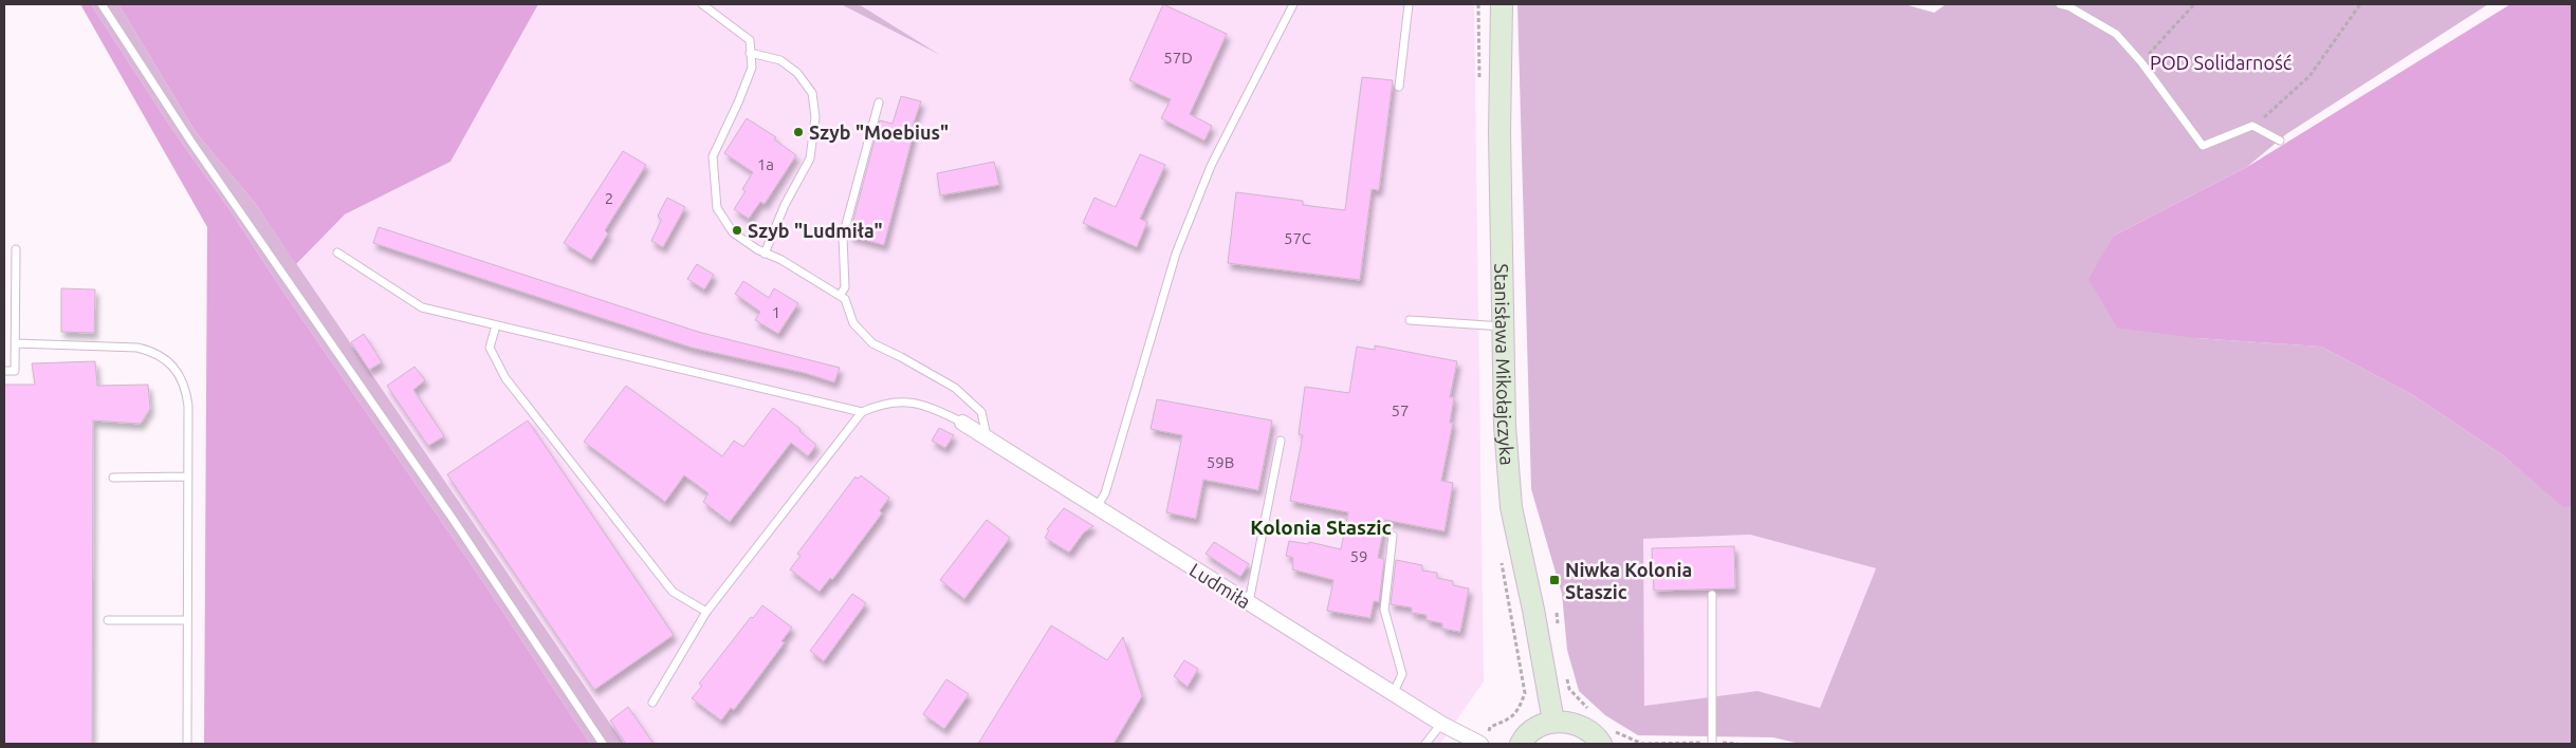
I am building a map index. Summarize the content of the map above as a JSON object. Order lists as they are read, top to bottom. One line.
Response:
{"streets":{"street":["Stanisława Mikołajczyka","Ludmiła"]},"districts":["Kolonia Staszic"],"parks":["POD Solidarność"],"places":{"other":["Szyb \"Moebius\"","Szyb \"Ludmiła\""],"transit":["Niwka Kolonia Staszic"]},"house_numbers":["57D","1a","2","57C","1","57","59B","59"]}
